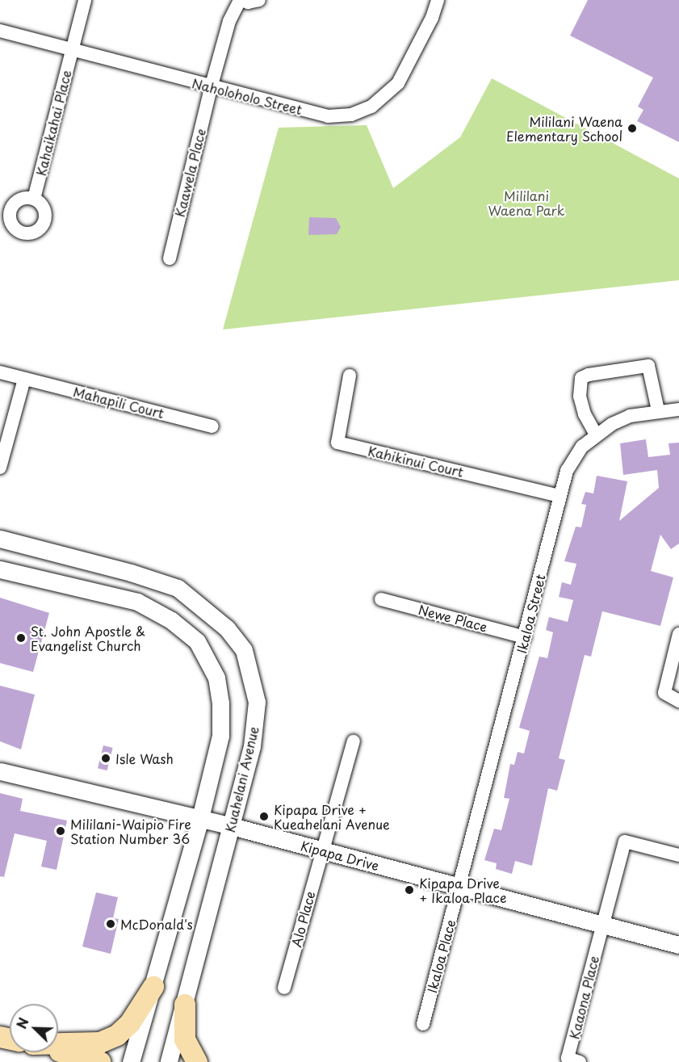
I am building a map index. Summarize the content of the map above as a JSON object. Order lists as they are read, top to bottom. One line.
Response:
{"streets":{"street":["Naholoholo Street","Kahaikahai Place","Kaawela Place","Mahapili Court","Kahikinui Court","Ikaloa Street","Newe Place","Kuahelani Avenue","Kipapa Drive","Alo Place","Ikaloa Place","Kaaona Place"]},"crossings":[["Naholoholo Street","Kahaikahai Place"],["Naholoholo Street","Kaawela Place"],["Kahikinui Court","Ikaloa Street"],["Ikaloa Street","Newe Place"],["Ikaloa Street","Kipapa Drive"],["Ikaloa Street","Ikaloa Place"],["Kuahelani Avenue","Kipapa Drive"],["Kipapa Drive","Alo Place"],["Kipapa Drive","Ikaloa Place"],["Kipapa Drive","Kaaona Place"]],"parks":["Mililani Waena Park"],"places":["Mililani Waena Elementary School","St. John Apostle & Evangelist Church","Isle Wash","Kipapa Drive + Kueahelani Avenue","Mililani-Waipio Fire Station Number 36","Kipapa Drive + Ikaloa Place","McDonald's"],"north":"top left"}
